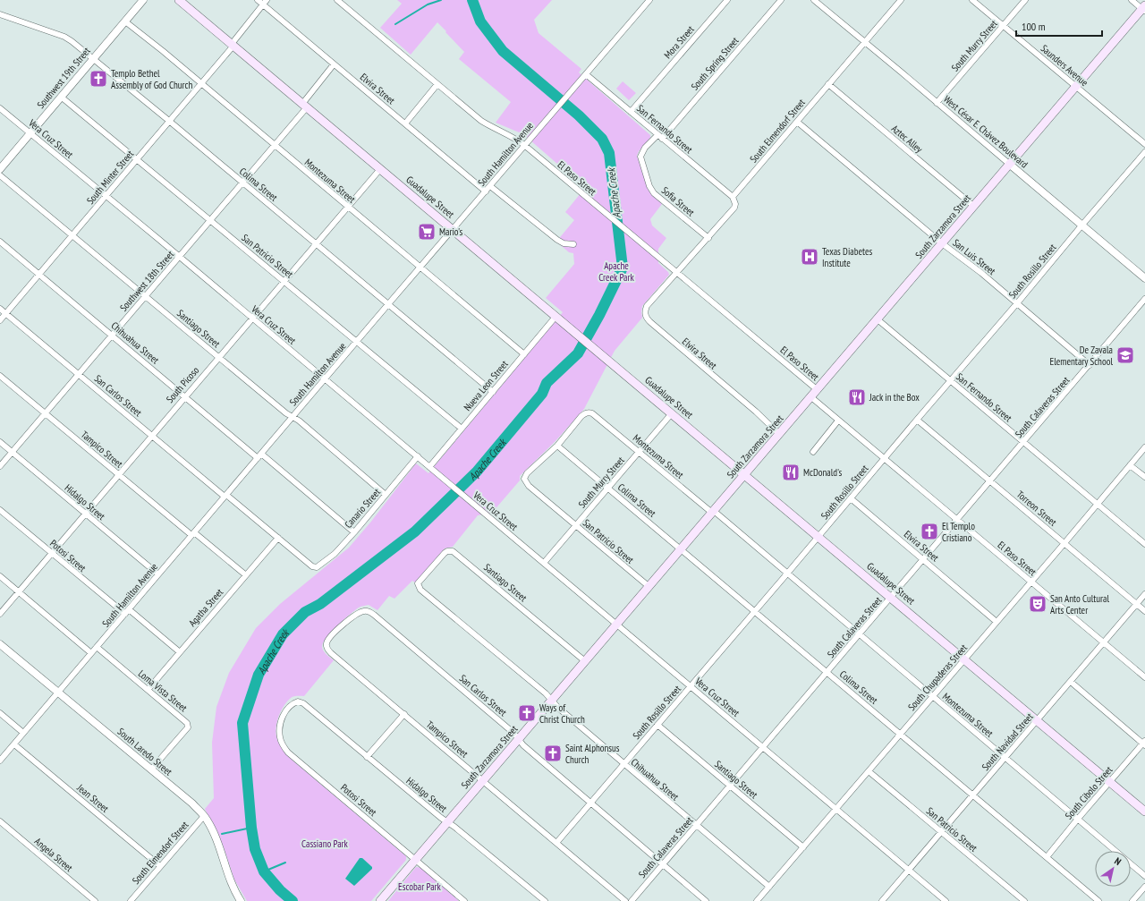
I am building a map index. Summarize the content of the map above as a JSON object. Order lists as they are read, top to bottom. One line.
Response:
{"streets":{"main road":["Guadalupe Street","South Zarzamora Street"],"street":["Mora Street","South Murry Street","South Spring Street","Saunders Avenue","Southwest 19th Street","Elvira Street","San Fernando Street","South Elmendorf Street","West César E. Chávez Boulevard","Vera Cruz Street","Aztec Alley","South Hamilton Avenue","South Minter Street","El Paso Street","Montezuma Street","Colima Street","Sofia Street","San Patricio Street","San Luis Street","South Rosillo Street","Southwest 18th Street","Santiago Street","Chihuahua Street","South Picoso","Nueva Leon Street","San Carlos Street","South Calaveras Street","Tampico Street","Hidalgo Street","Canario Street","Torreon Street","Potosi Street","Agatha Street","South Chupaderas Street","Loma Vista Street","South Navidad Street","South Laredo Street","South Cibolo Street","Jean Street","Angela Street"]},"crossings":[["Mora Street","San Fernando Street"],["South Murry Street","Saunders Avenue"],["South Murry Street","West César E. Chávez Boulevard"],["South Murry Street","Vera Cruz Street"],["South Murry Street","Montezuma Street"],["South Murry Street","Colima Street"],["South Murry Street","Guadalupe Street"],["South Murry Street","San Patricio Street"],["South Spring Street","San Fernando Street"],["South Spring Street","Sofia Street"],["Saunders Avenue","South Zarzamora Street"],["Southwest 19th Street","Vera Cruz Street"],["Southwest 19th Street","Montezuma Street"],["Southwest 19th Street","Colima Street"],["Southwest 19th Street","San Patricio Street"],["Elvira Street","South Hamilton Avenue"],["Elvira Street","South Minter Street"],["Elvira Street","El Paso Street"],["Elvira Street","South Zarzamora Street"],["Elvira Street","South Rosillo Street"],["Elvira Street","Southwest 18th Street"],["Elvira Street","South Calaveras Street"],["Elvira Street","South Chupaderas Street"],["San Fernando Street","South Elmendorf Street"],["San Fernando Street","South Hamilton Avenue"],["San Fernando Street","Sofia Street"],["San Fernando Street","South Zarzamora Street"],["San Fernando Street","South Rosillo Street"],["San Fernando Street","South Calaveras Street"],["San Fernando Street","South Chupaderas Street"],["South Elmendorf Street","West César E. Chávez Boulevard"],["South Elmendorf Street","Aztec Alley"],["South Elmendorf Street","San Luis Street"],["South Elmendorf Street","South Laredo Street"],["South Elmendorf Street","Jean Street"],["West César E. Chávez Boulevard","South Zarzamora Street"],["West César E. Chávez Boulevard","South Rosillo Street"],["Vera Cruz Street","South Hamilton Avenue"],["Vera Cruz Street","South Minter Street"],["Vera Cruz Street","South Zarzamora Street"],["Vera Cruz Street","South Rosillo Street"],["Vera Cruz Street","Southwest 18th Street"],["Vera Cruz Street","South Picoso"],["Vera Cruz Street","Nueva Leon Street"],["Vera Cruz Street","South Calaveras Street"],["Vera Cruz Street","Canario Street"],["Vera Cruz Street","South Chupaderas Street"],["Vera Cruz Street","South Navidad Street"],["Aztec Alley","South Zarzamora Street"],["South Hamilton Avenue","El Paso Street"],["South Hamilton Avenue","Montezuma Street"],["South Hamilton Avenue","Colima Street"],["South Hamilton Avenue","Guadalupe Street"],["South Hamilton Avenue","San Patricio Street"],["South Hamilton Avenue","Santiago Street"],["South Hamilton Avenue","Chihuahua Street"],["South Hamilton Avenue","San Carlos Street"],["South Hamilton Avenue","Tampico Street"],["South Hamilton Avenue","Hidalgo Street"],["South Hamilton Avenue","Potosi Street"],["South Hamilton Avenue","Loma Vista Street"],["South Hamilton Avenue","South Laredo Street"],["South Hamilton Avenue","Jean Street"],["South Minter Street","Montezuma Street"],["South Minter Street","Colima Street"],["South Minter Street","Guadalupe Street"],["South Minter Street","San Patricio Street"],["South Minter Street","Santiago Street"],["South Minter Street","Chihuahua Street"],["South Minter Street","San Carlos Street"],["El Paso Street","South Zarzamora Street"],["El Paso Street","South Rosillo Street"],["El Paso Street","South Calaveras Street"],["El Paso Street","South Chupaderas Street"],["El Paso Street","South Navidad Street"],["Montezuma Street","Colima Street"],["Montezuma Street","South Zarzamora Street"],["Montezuma Street","San Patricio Street"],["Montezuma Street","South Rosillo Street"],["Montezuma Street","Southwest 18th Street"],["Montezuma Street","South Picoso"],["Montezuma Street","Nueva Leon Street"],["Montezuma Street","South Calaveras Street"],["Montezuma Street","South Chupaderas Street"],["Montezuma Street","South Navidad Street"],["Montezuma Street","South Cibolo Street"],["Colima Street","South Zarzamora Street"],["Colima Street","San Patricio Street"],["Colima Street","South Rosillo Street"],["Colima Street","Southwest 18th Street"],["Colima Street","South Picoso"],["Colima Street","Nueva Leon Street"],["Colima Street","South Calaveras Street"],["Colima Street","South Chupaderas Street"],["Colima Street","South Navidad Street"],["Colima Street","South Cibolo Street"],["Guadalupe Street","South Zarzamora Street"],["Guadalupe Street","South Rosillo Street"],["Guadalupe Street","Southwest 18th Street"],["Guadalupe Street","South Picoso"],["Guadalupe Street","Nueva Leon Street"],["Guadalupe Street","South Calaveras Street"],["Guadalupe Street","South Chupaderas Street"],["Guadalupe Street","South Navidad Street"],["Guadalupe Street","South Cibolo Street"],["South Zarzamora Street","San Patricio Street"],["South Zarzamora Street","San Luis Street"],["South Zarzamora Street","Santiago Street"],["South Zarzamora Street","Chihuahua Street"],["South Zarzamora Street","San Carlos Street"],["South Zarzamora Street","Tampico Street"],["South Zarzamora Street","Hidalgo Street"],["South Zarzamora Street","Potosi Street"],["San Patricio Street","Southwest 18th Street"],["San Patricio Street","South Picoso"],["San Patricio Street","Nueva Leon Street"],["San Patricio Street","South Chupaderas Street"],["San Patricio Street","South Navidad Street"],["San Luis Street","South Rosillo Street"],["San Luis Street","South Calaveras Street"],["South Rosillo Street","Santiago Street"],["South Rosillo Street","Chihuahua Street"],["South Rosillo Street","San Carlos Street"],["South Rosillo Street","Tampico Street"],["South Rosillo Street","Torreon Street"],["Southwest 18th Street","Santiago Street"],["Southwest 18th Street","Chihuahua Street"],["Southwest 18th Street","San Carlos Street"],["Southwest 18th Street","Tampico Street"],["Southwest 18th Street","Hidalgo Street"],["Santiago Street","Chihuahua Street"],["Santiago Street","South Picoso"],["Santiago Street","South Calaveras Street"],["Santiago Street","Canario Street"],["Santiago Street","South Chupaderas Street"],["Chihuahua Street","South Picoso"],["Chihuahua Street","South Calaveras Street"],["Chihuahua Street","Canario Street"],["Chihuahua Street","South Chupaderas Street"],["South Picoso","San Carlos Street"],["South Picoso","Tampico Street"],["South Picoso","Hidalgo Street"],["South Picoso","Potosi Street"],["San Carlos Street","South Calaveras Street"],["San Carlos Street","Tampico Street"],["San Carlos Street","Canario Street"],["San Carlos Street","Agatha Street"],["South Calaveras Street","Torreon Street"],["Tampico Street","Agatha Street"],["Hidalgo Street","Potosi Street"],["Torreon Street","South Chupaderas Street"],["Torreon Street","South Navidad Street"],["Potosi Street","Agatha Street"],["Agatha Street","Loma Vista Street"],["Loma Vista Street","South Laredo Street"]],"water":["Apache Creek"],"parks":["Apache Creek Park","Cassiano Park","Escobar Park"],"places":{"church":["Templo Bethel Assembly of God Church","El Templo Cristiano","Ways of Christ Church","Saint Alphonsus Church"],"supermarket":["Mario's"],"hospital":["Texas Diabetes Institute"],"school or university":["De Zavala Elementary School"],"restaurant":["Jack in the Box","McDonald's"],"theatre":["San Anto Cultural Arts Center"]},"scale_bar":"100 m","north":"top right"}
